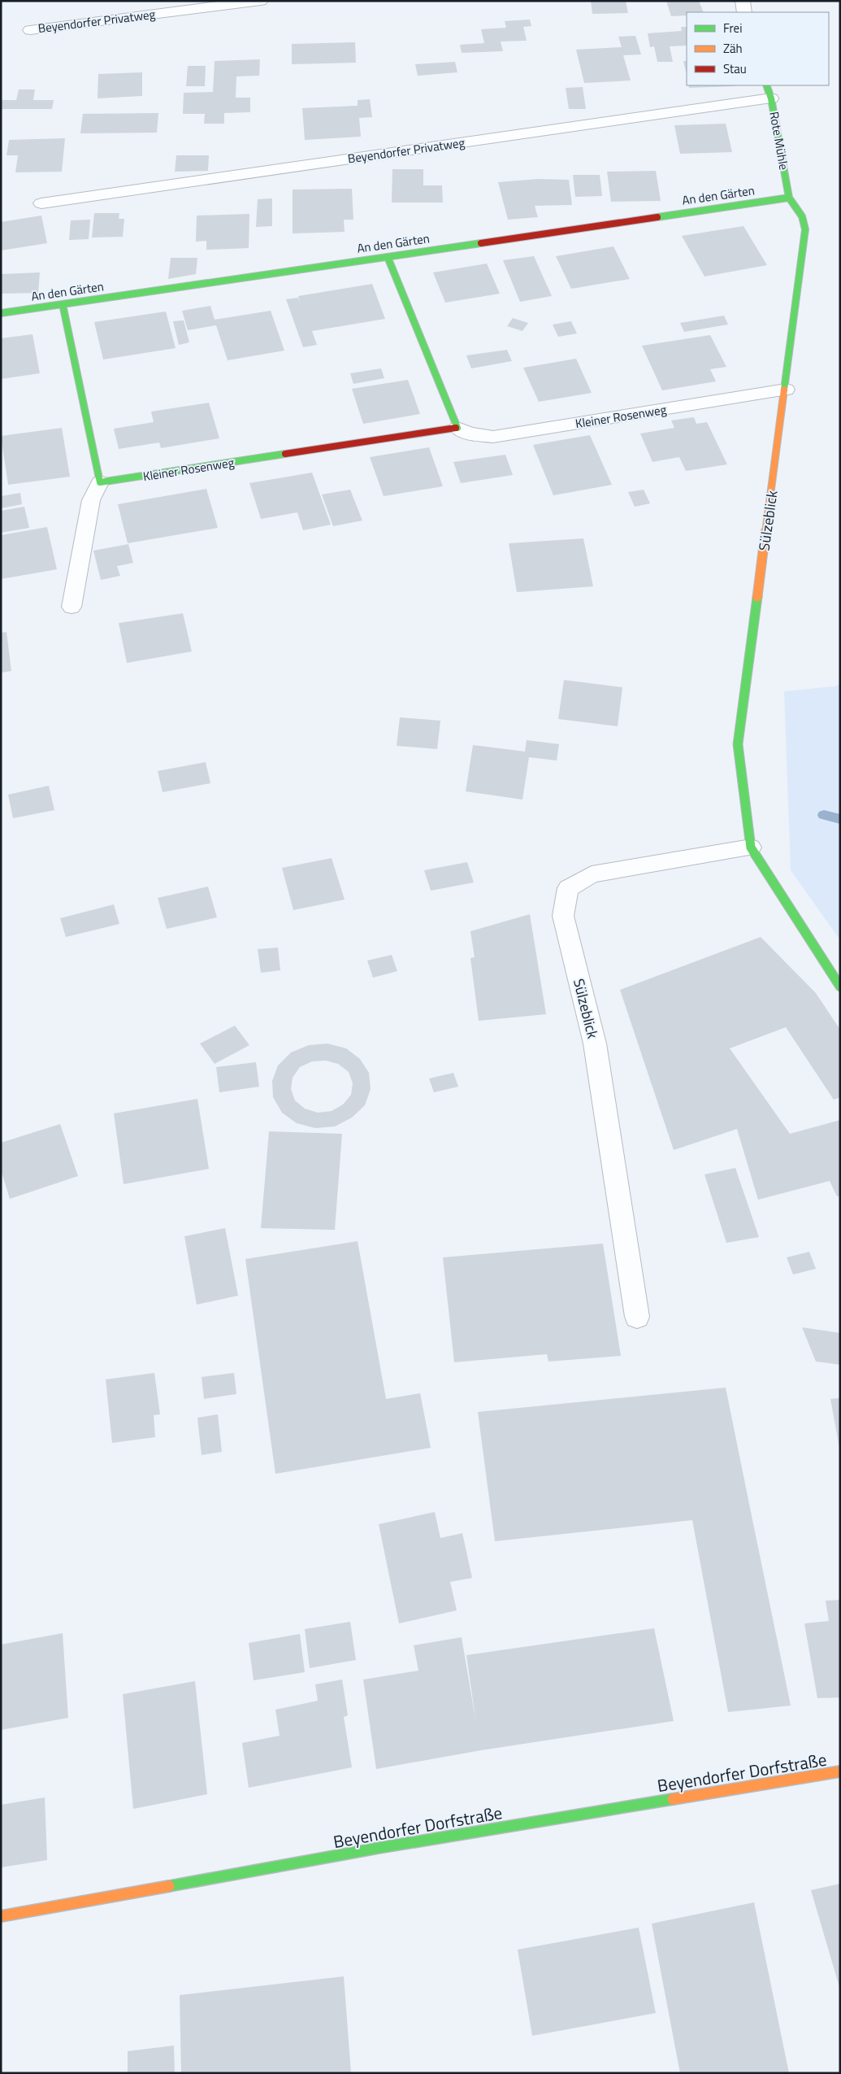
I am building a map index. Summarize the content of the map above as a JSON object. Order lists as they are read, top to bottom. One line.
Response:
{"streets":{"street":["Beyendorfer Privatweg","Rote Mühle","An den Gärten","Kleiner Rosenweg","Sülzeblick","Beyendorfer Dorfstraße"]},"crossings":[["Beyendorfer Privatweg","Rote Mühle"],["Rote Mühle","An den Gärten"],["Rote Mühle","Sülzeblick"],["An den Gärten","Sülzeblick"],["Kleiner Rosenweg","Sülzeblick"]],"legend":["Frei","Zäh","Stau"]}
